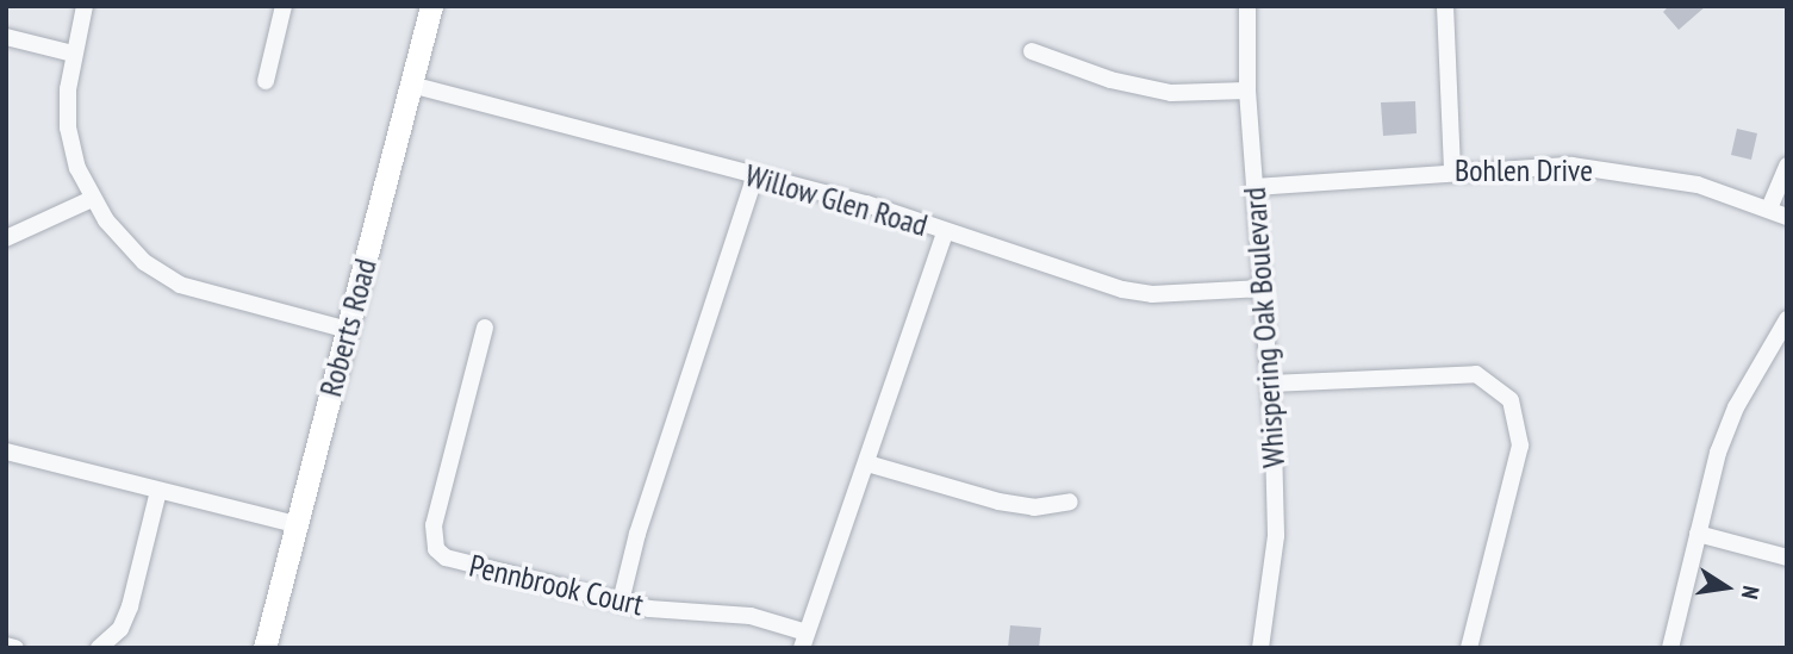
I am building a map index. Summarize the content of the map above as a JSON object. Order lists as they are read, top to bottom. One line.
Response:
{"streets":{"main road":["Roberts Road"],"street":["Bohlen Drive","Willow Glen Road","Whispering Oak Boulevard","Pennbrook Court"]},"crossings":[["Bohlen Drive","Whispering Oak Boulevard"],["Willow Glen Road","Roberts Road"],["Willow Glen Road","Whispering Oak Boulevard"]],"north":"right"}
